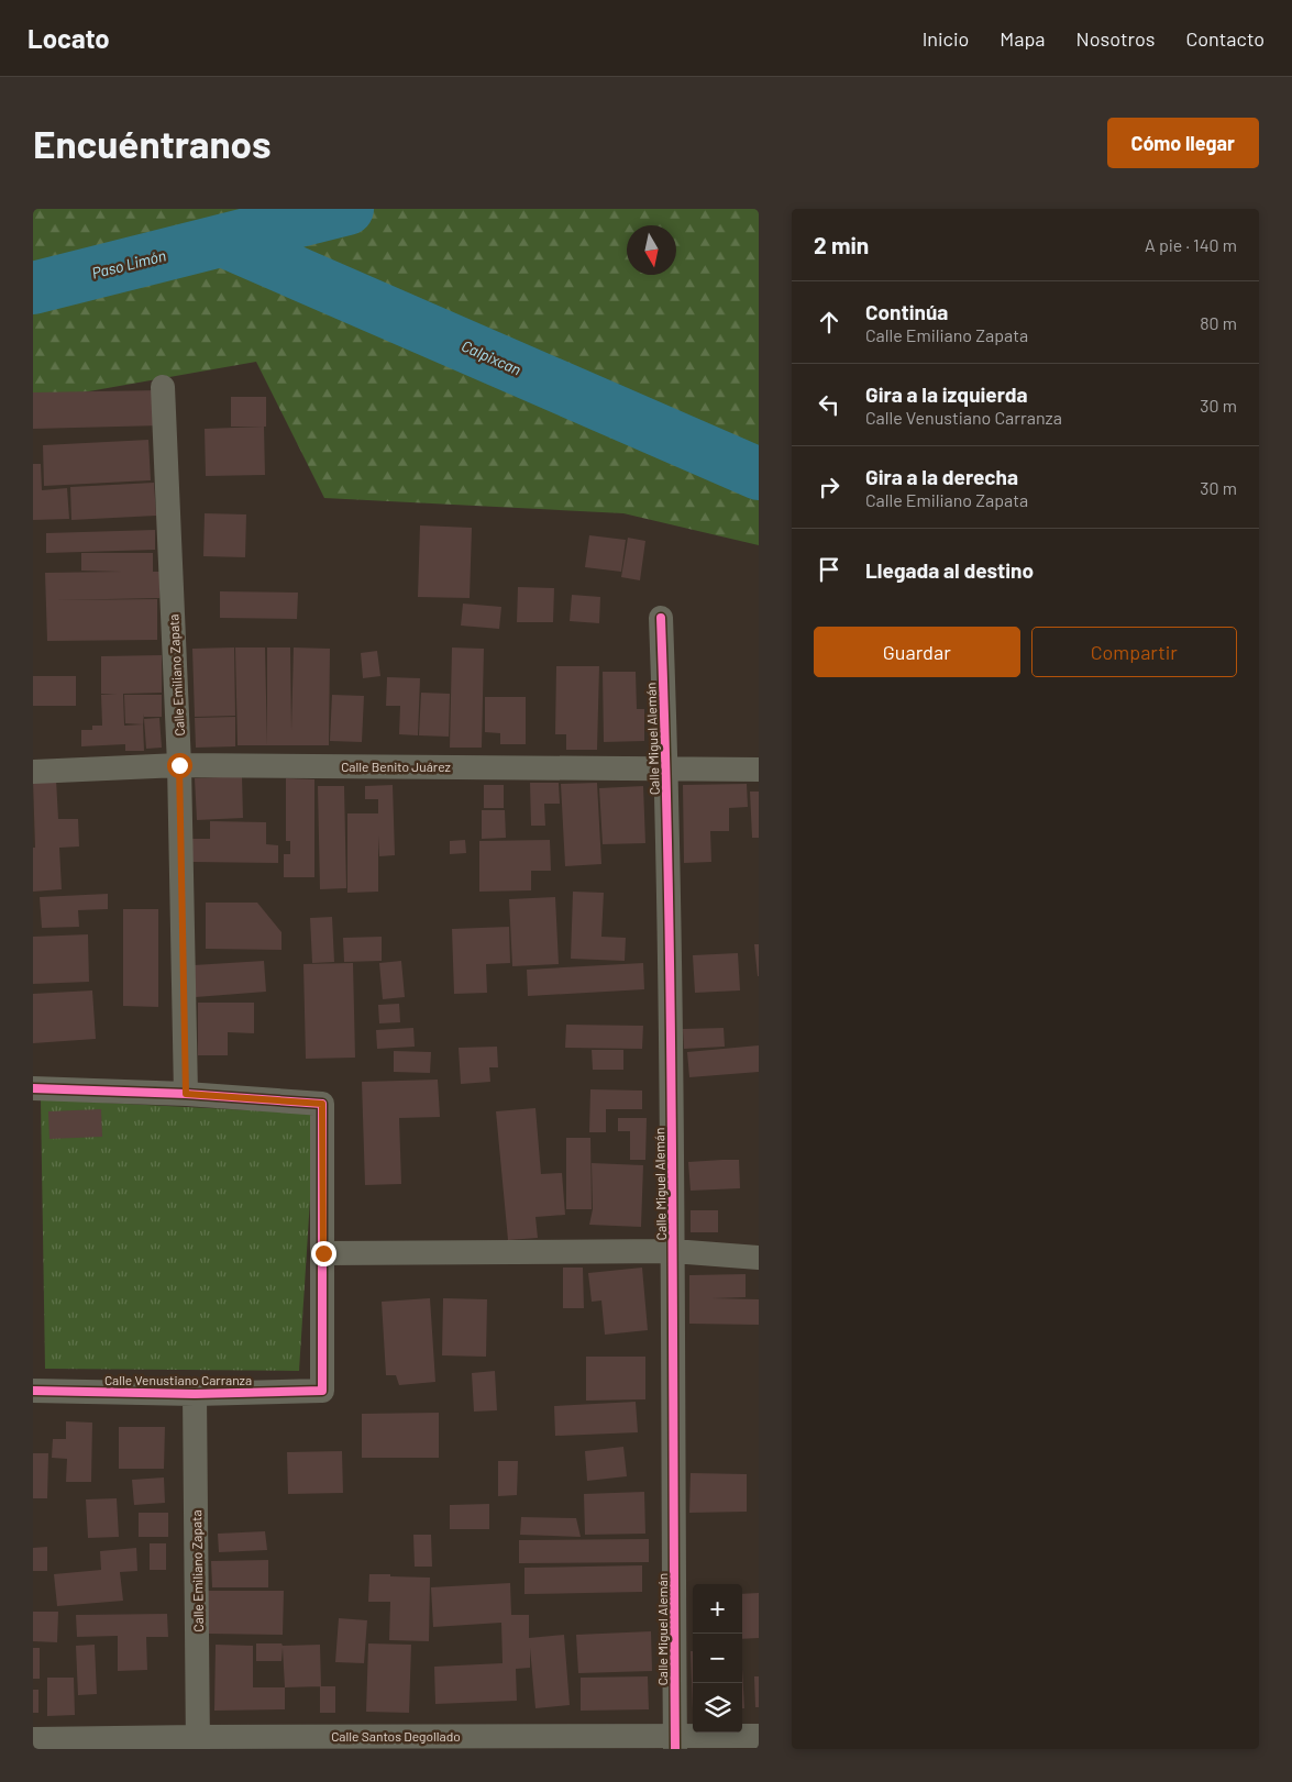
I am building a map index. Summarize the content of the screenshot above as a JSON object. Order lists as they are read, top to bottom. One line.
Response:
{"streets":{"street":["Calle Emiliano Zapata","Calle Miguel Alemán","Calle Benito Juárez","Calle Venustiano Carranza","Calle Santos Degollado"]},"crossings":[["Calle Emiliano Zapata","Calle Benito Juárez"],["Calle Emiliano Zapata","Calle Venustiano Carranza"],["Calle Emiliano Zapata","Calle Santos Degollado"],["Calle Miguel Alemán","Calle Benito Juárez"],["Calle Miguel Alemán","Calle Santos Degollado"]],"water":["Paso Limón","Calpixcan"],"north":"bottom","page":{"header":"Locato","nav":["Inicio","Mapa","Nosotros","Contacto"],"buttons":["Cómo llegar",["Guardar","Compartir"]],"title":"Encuéntranos","heading":["2 min","A pie · 140 m"],"list":[["Continúa","Calle Emiliano Zapata","80 m"],["Gira a la izquierda","Calle Venustiano Carranza","30 m"],["Gira a la derecha","Calle Emiliano Zapata","30 m"],"Llegada al destino"],"map_buttons":["+","−"]}}
